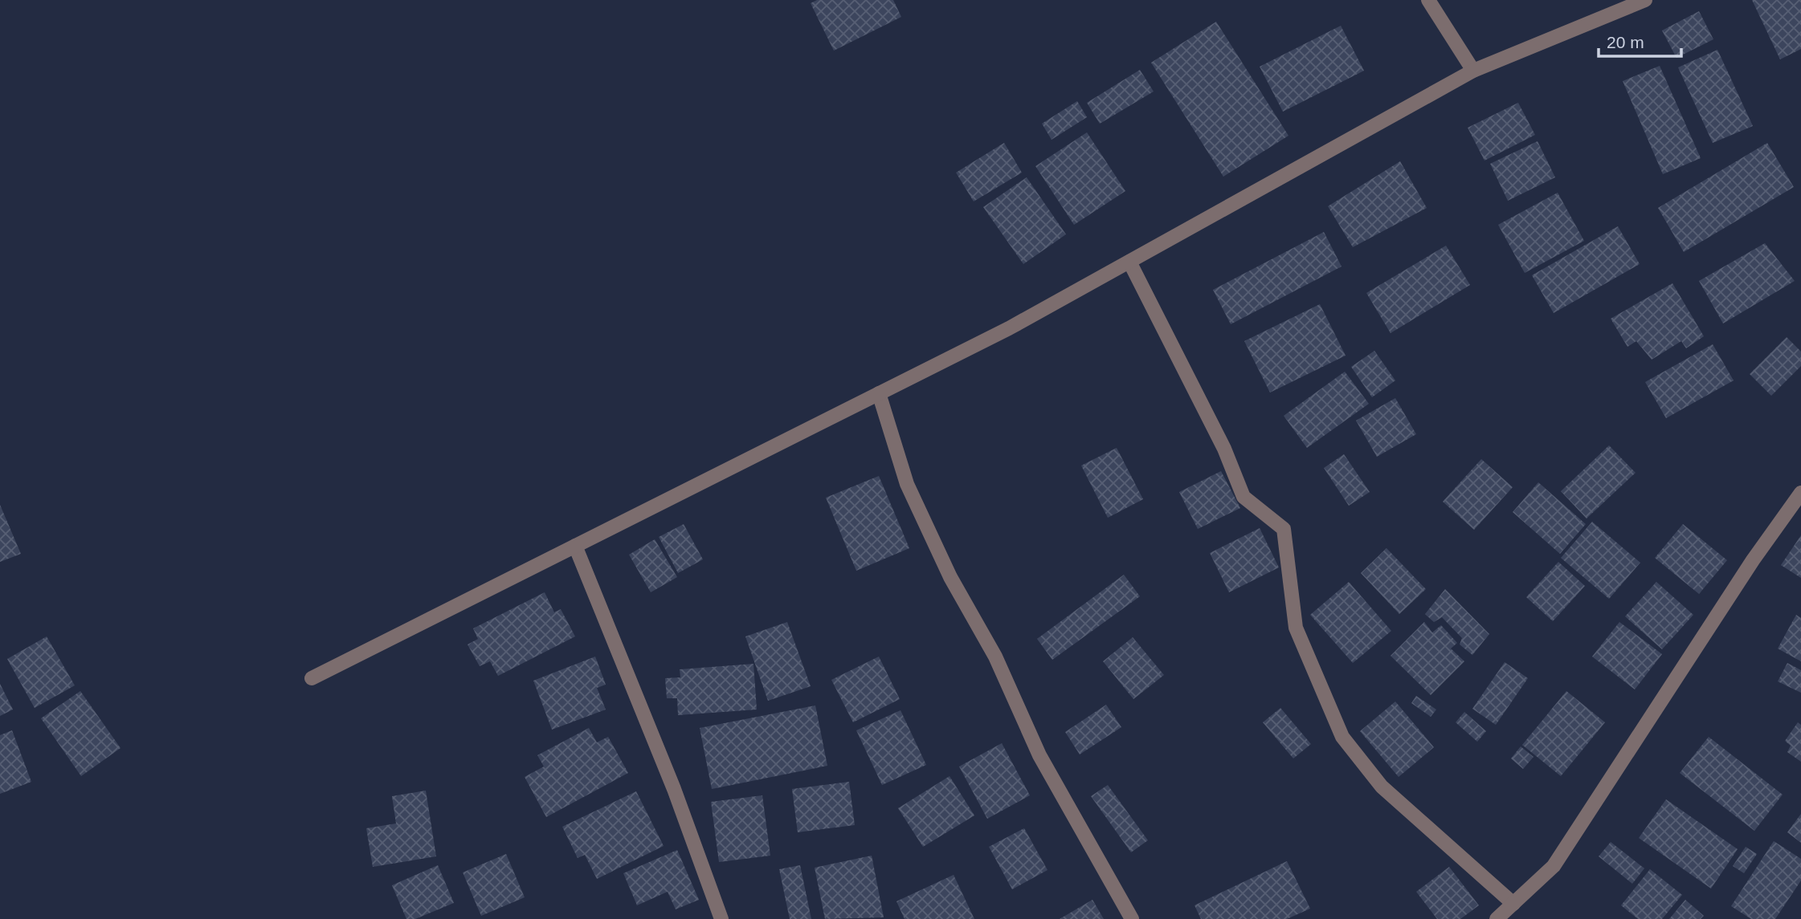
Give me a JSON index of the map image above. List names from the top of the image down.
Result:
{
  "scale_bar": "20 m"
}
